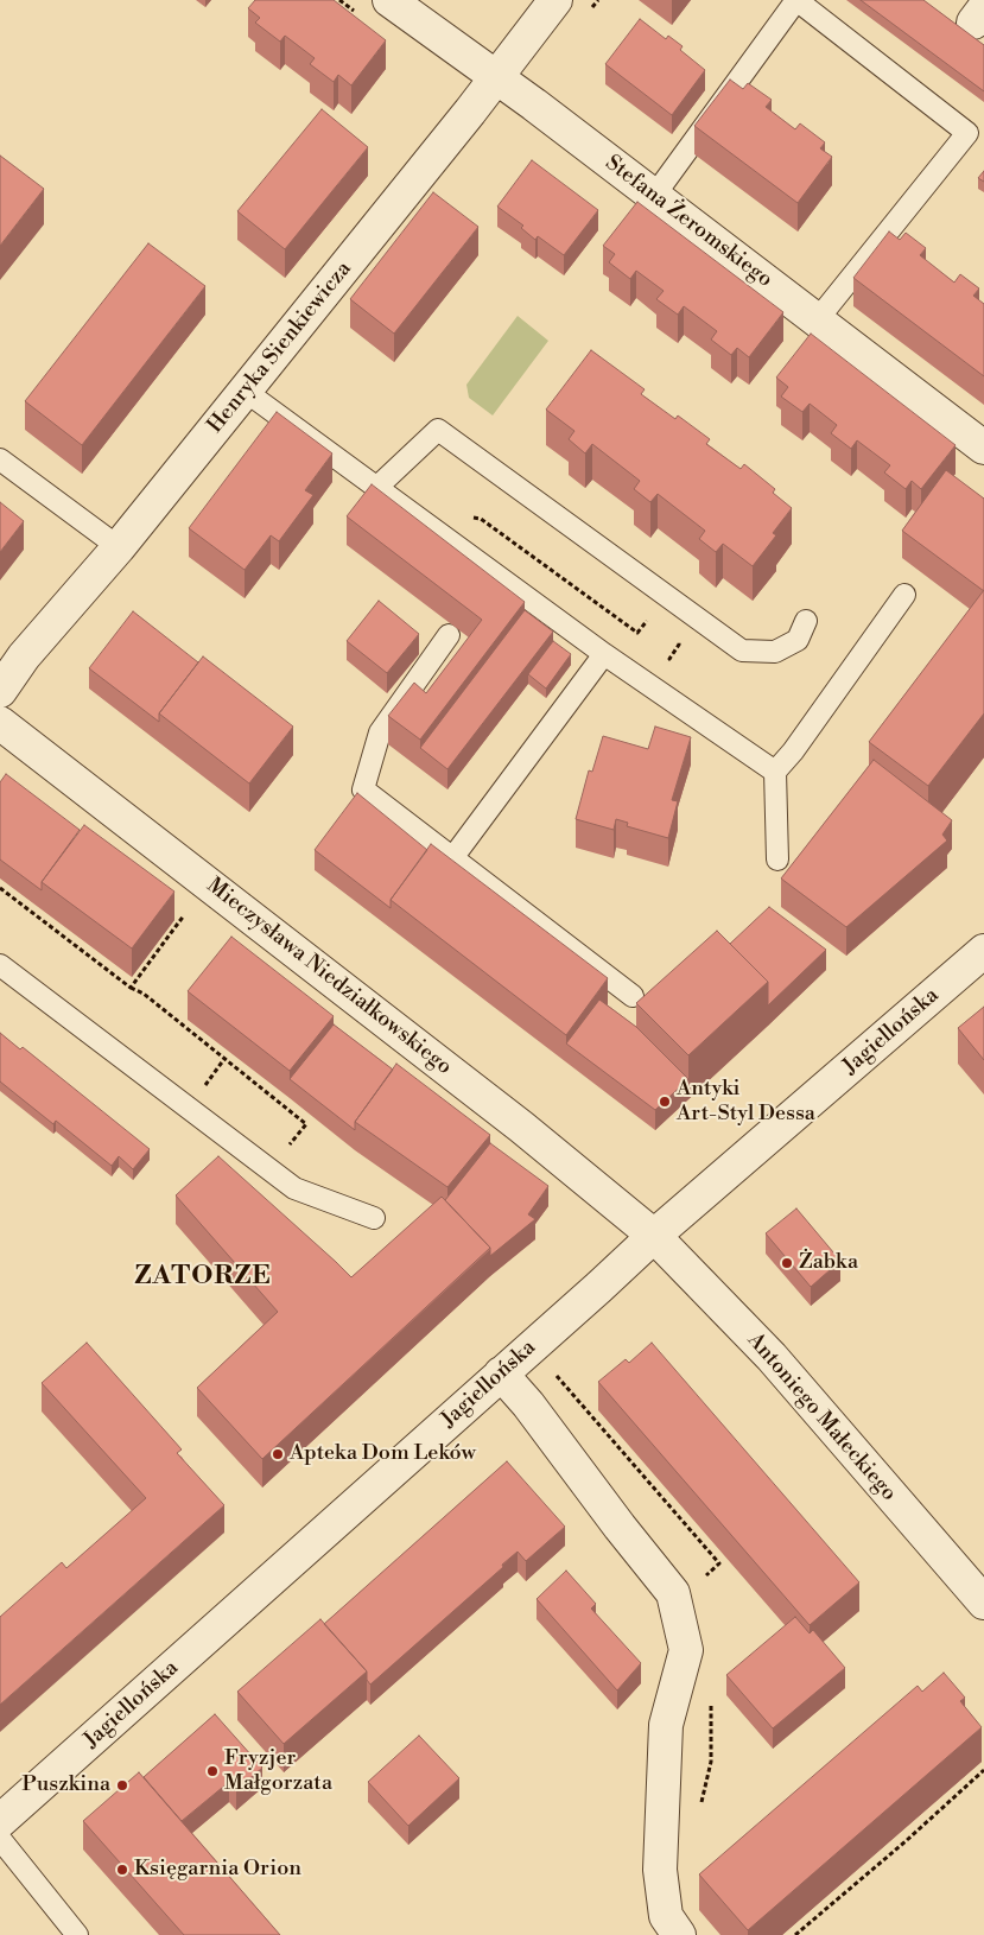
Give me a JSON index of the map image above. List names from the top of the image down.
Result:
{
  "streets": {
    "street": [
      "Stefana Żeromskiego",
      "Henryka Sienkiewicza",
      "Mieczysława Niedziałkowskiego",
      "Jagiellońska",
      "Antoniego Małeckiego"
    ]
  },
  "crossings": [
    ["Stefana Żeromskiego", "Henryka Sienkiewicza"],
    ["Mieczysława Niedziałkowskiego", "Jagiellońska"],
    ["Mieczysława Niedziałkowskiego", "Antoniego Małeckiego"],
    ["Jagiellońska", "Antoniego Małeckiego"]
  ],
  "districts": ["ZATORZE"],
  "places": [
    "Antyki Art-Styl Dessa",
    "Żabka",
    "Apteka Dom Leków",
    "Fryzjer Małgorzata",
    "Puszkina",
    "Księgarnia Orion"
  ]
}
